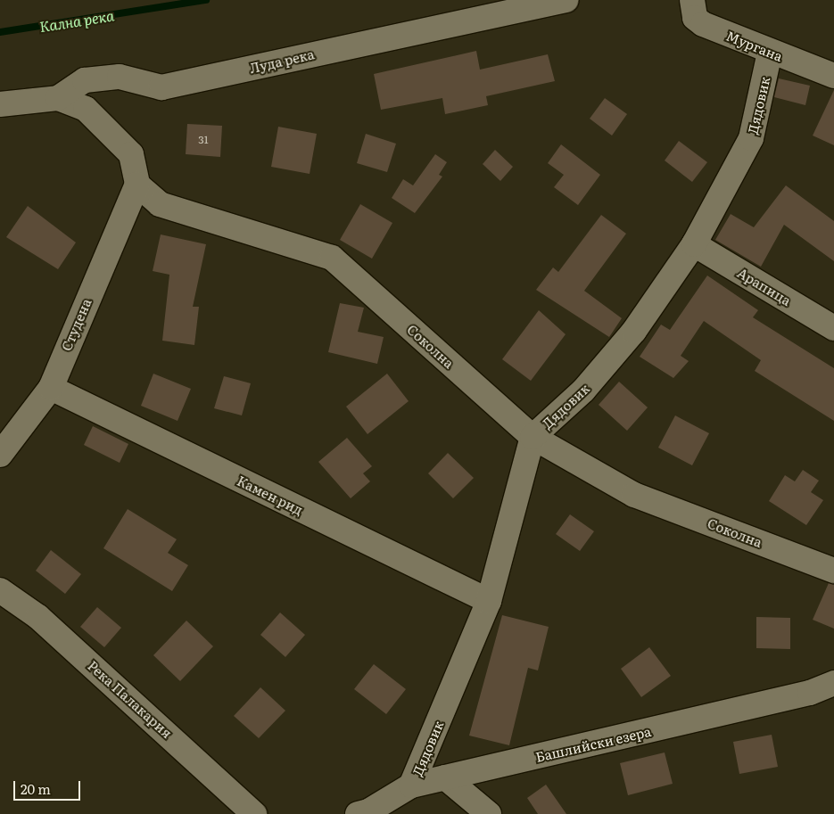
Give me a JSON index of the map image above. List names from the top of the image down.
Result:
{
  "streets": {
    "street": [
      "Мургана",
      "Луда река",
      "Дядовик",
      "Арапица",
      "Студена",
      "Соколна",
      "Камен рид",
      "Река Палакария",
      "Башлийски езера"
    ]
  },
  "crossings": [
    ["Мургана", "Дядовик"],
    ["Дядовик", "Арапица"],
    ["Дядовик", "Соколна"],
    ["Дядовик", "Камен рид"],
    ["Дядовик", "Башлийски езера"],
    ["Студена", "Соколна"],
    ["Студена", "Камен рид"]
  ],
  "water": ["Кална река"],
  "house_numbers": ["31"],
  "scale_bar": "20 m"
}
